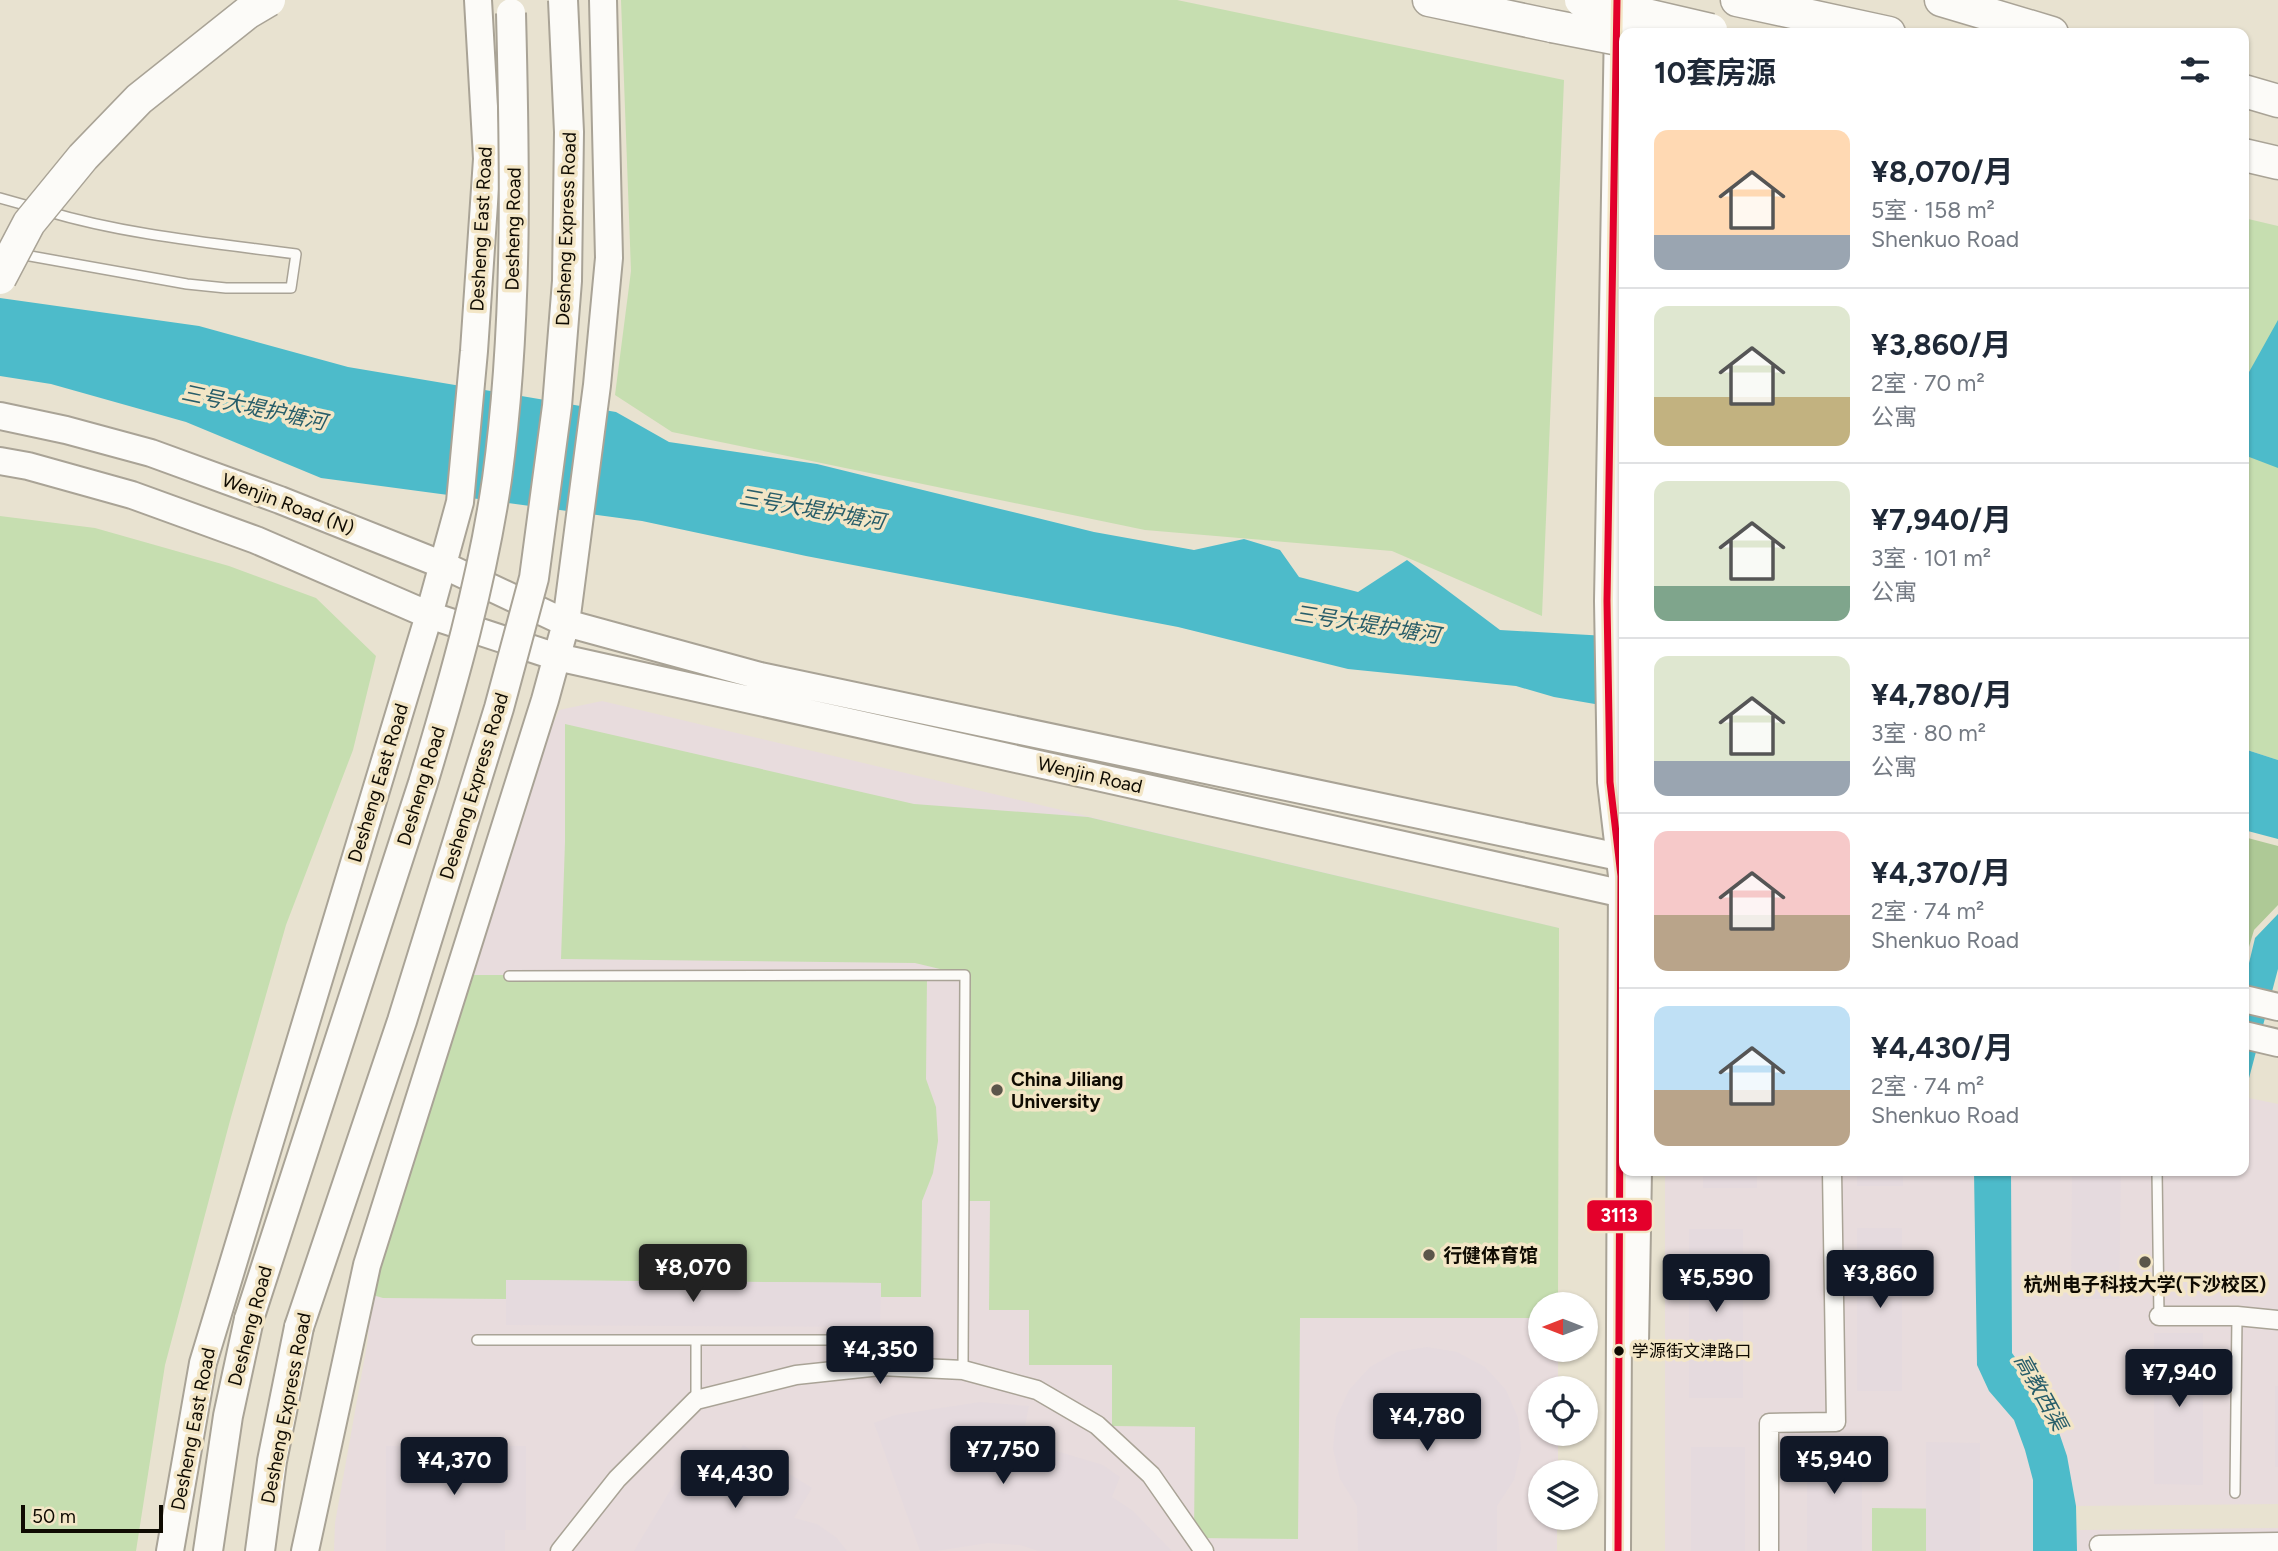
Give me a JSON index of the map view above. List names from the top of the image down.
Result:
{
  "streets": {
    "highway": ["Desheng Road", "Desheng Express Road"],
    "main road": ["Desheng East Road", "Wenjin Road (N)", "Wenjin Road"]
  },
  "crossings": [
    ["Desheng East Road", "Wenjin Road (N)"],
    ["Wenjin Road (N)", "Wenjin Road"]
  ],
  "water": ["三号大堤护塘河", "高教西渠"],
  "places": [
    "China Jiliang University",
    "行健体育馆",
    "杭州电子科技大学(下沙校区)",
    "学源街文津路口"
  ],
  "lines": ["transit line 3113"],
  "scale_bar": "50 m",
  "north": "left",
  "page": {
    "heading": "10套房源",
    "list": [
      {
        "name": "¥8,070/月",
        "note": "5室 · 158 m² · Shenkuo Road"
      },
      {
        "name": "¥3,860/月",
        "note": "2室 · 70 m² · 公寓"
      },
      {
        "name": "¥7,940/月",
        "note": "3室 · 101 m² · 公寓"
      },
      {
        "name": "¥4,780/月",
        "note": "3室 · 80 m² · 公寓"
      },
      {
        "name": "¥4,370/月",
        "note": "2室 · 74 m² · Shenkuo Road"
      },
      {
        "name": "¥4,430/月",
        "note": "2室 · 74 m² · Shenkuo Road"
      }
    ],
    "price": [
      "¥8,070",
      "¥3,860",
      "¥5,590",
      "¥4,350",
      "¥7,940",
      "¥4,780",
      "¥7,750",
      "¥5,940",
      "¥4,370",
      "¥4,430"
    ],
    "scale": "50 m"
  }
}
